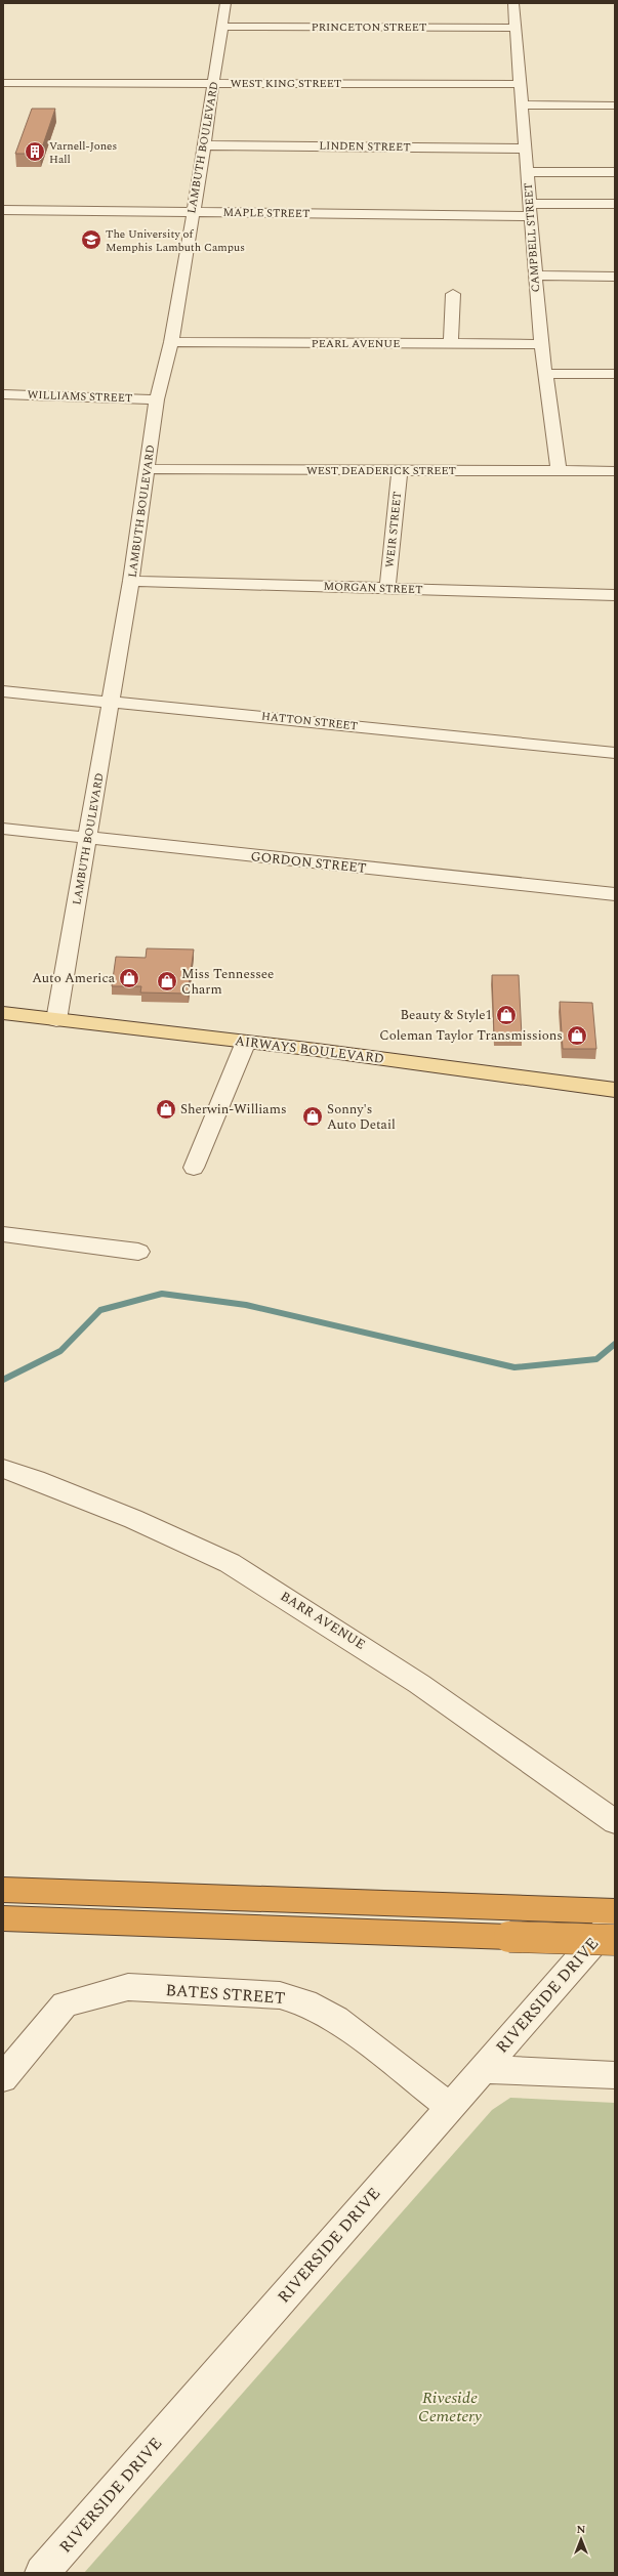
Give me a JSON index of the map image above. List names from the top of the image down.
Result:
{
  "streets": {
    "main road": ["AIRWAYS BOULEVARD"],
    "street": [
      "PRINCETON STREET",
      "WEST KING STREET",
      "LINDEN STREET",
      "LAMBUTH BOULEVARD",
      "MAPLE STREET",
      "CAMPBELL STREET",
      "PEARL AVENUE",
      "WILLIAMS STREET",
      "WEST DEADERICK STREET",
      "WEIR STREET",
      "MORGAN STREET",
      "HATTON STREET",
      "GORDON STREET",
      "BARR AVENUE",
      "BATES STREET",
      "RIVERSIDE DRIVE"
    ]
  },
  "crossings": [
    ["PRINCETON STREET", "LAMBUTH BOULEVARD"],
    ["PRINCETON STREET", "CAMPBELL STREET"],
    ["WEST KING STREET", "LAMBUTH BOULEVARD"],
    ["WEST KING STREET", "CAMPBELL STREET"],
    ["LINDEN STREET", "LAMBUTH BOULEVARD"],
    ["LINDEN STREET", "CAMPBELL STREET"],
    ["LAMBUTH BOULEVARD", "MAPLE STREET"],
    ["LAMBUTH BOULEVARD", "PEARL AVENUE"],
    ["LAMBUTH BOULEVARD", "WILLIAMS STREET"],
    ["LAMBUTH BOULEVARD", "WEST DEADERICK STREET"],
    ["LAMBUTH BOULEVARD", "MORGAN STREET"],
    ["LAMBUTH BOULEVARD", "HATTON STREET"],
    ["LAMBUTH BOULEVARD", "GORDON STREET"],
    ["LAMBUTH BOULEVARD", "AIRWAYS BOULEVARD"],
    ["MAPLE STREET", "CAMPBELL STREET"],
    ["CAMPBELL STREET", "PEARL AVENUE"],
    ["CAMPBELL STREET", "WEST DEADERICK STREET"],
    ["WEST DEADERICK STREET", "WEIR STREET"],
    ["WEIR STREET", "MORGAN STREET"],
    ["BATES STREET", "RIVERSIDE DRIVE"]
  ],
  "parks": ["Riveside Cemetery"],
  "places": {
    "building": ["Varnell-Jones Hall"],
    "school or university": ["The University of Memphis Lambuth Campus"],
    "shop": [
      "Auto America",
      "Miss Tennessee Charm",
      "Beauty & Style1",
      "Coleman Taylor Transmissions",
      "Sherwin-Williams",
      "Sonny's Auto Detail"
    ]
  },
  "north": "top"
}
